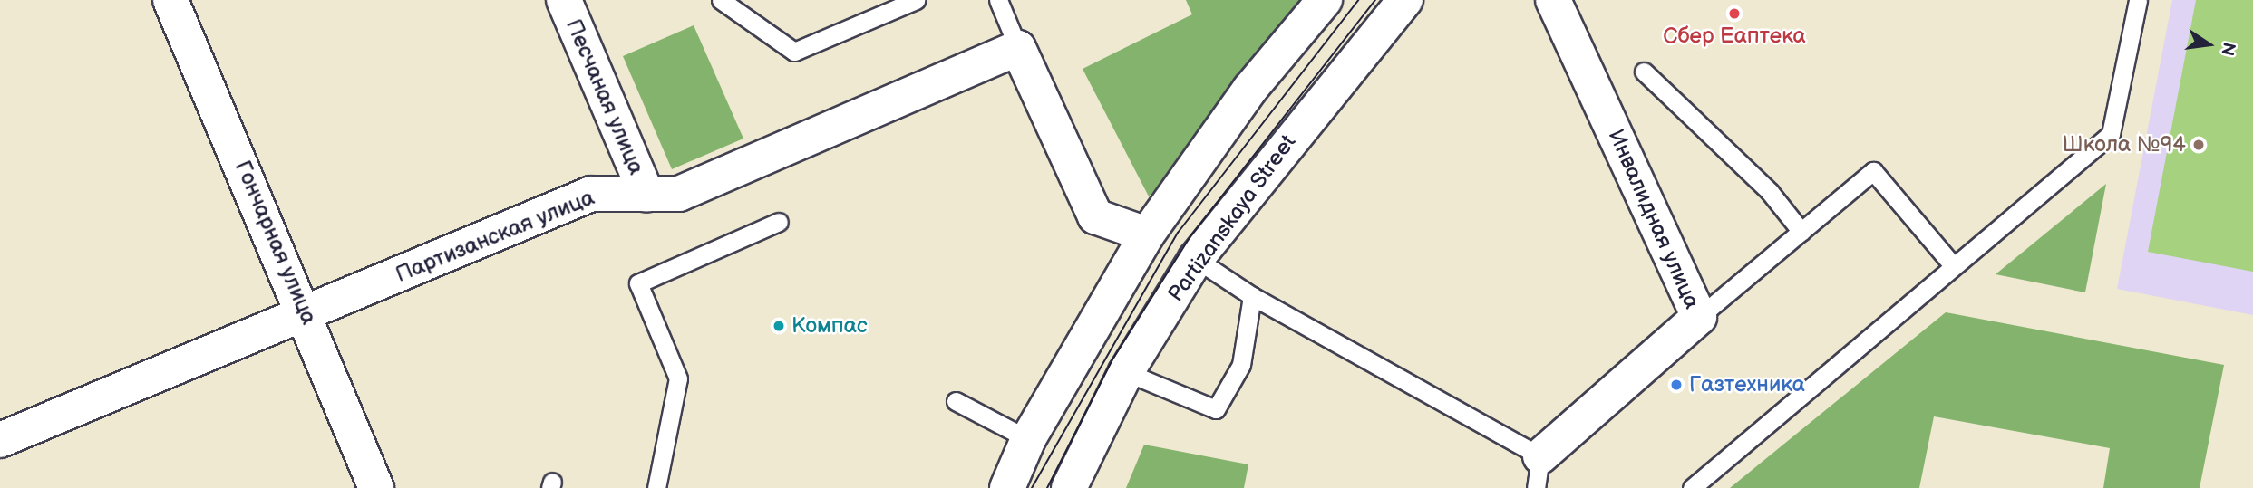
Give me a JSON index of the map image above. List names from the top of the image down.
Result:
{
  "streets": {
    "street": [
      "Песчаная улица",
      "Partizanskaya Street",
      "Инвалидная улица",
      "Партизанская улица",
      "Гончарная улица"
    ]
  },
  "crossings": [
    ["Песчаная улица", "Партизанская улица"],
    ["Партизанская улица", "Гончарная улица"]
  ],
  "places": [
    "Сбер Еаптека",
    "Школа №94",
    "Компас",
    "Газтехника"
  ],
  "north": "right"
}
